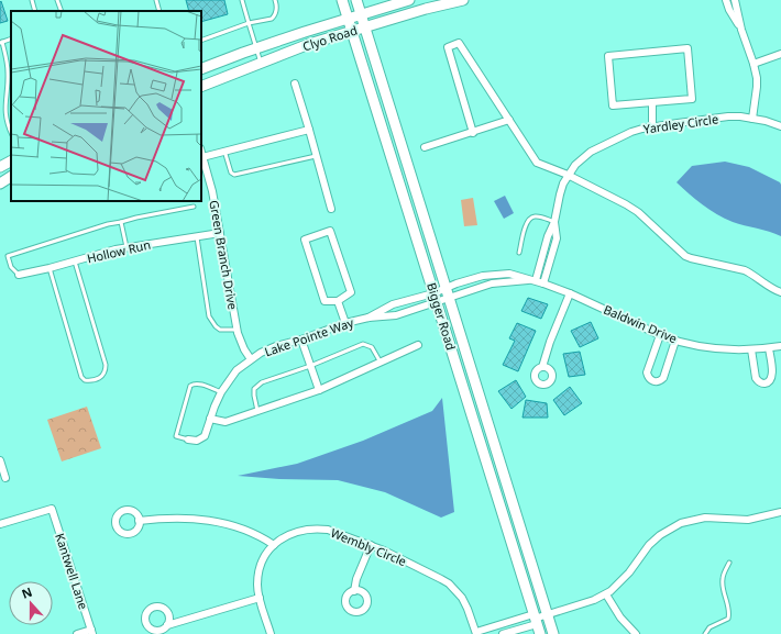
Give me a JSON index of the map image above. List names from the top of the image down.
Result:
{
  "streets": {
    "street": [
      "Clyo Road",
      "Yardley Circle",
      "Hollow Run",
      "Green Branch Drive",
      "Bigger Road",
      "Baldwin Drive",
      "Lake Pointe Way",
      "Wembly Circle",
      "Kantwell Lane"
    ]
  },
  "crossings": [
    ["Clyo Road", "Bigger Road"],
    ["Yardley Circle", "Baldwin Drive"],
    ["Hollow Run", "Green Branch Drive"],
    ["Green Branch Drive", "Lake Pointe Way"],
    ["Bigger Road", "Baldwin Drive"],
    ["Bigger Road", "Lake Pointe Way"],
    ["Bigger Road", "Wembly Circle"],
    ["Baldwin Drive", "Lake Pointe Way"]
  ],
  "north": "top"
}
